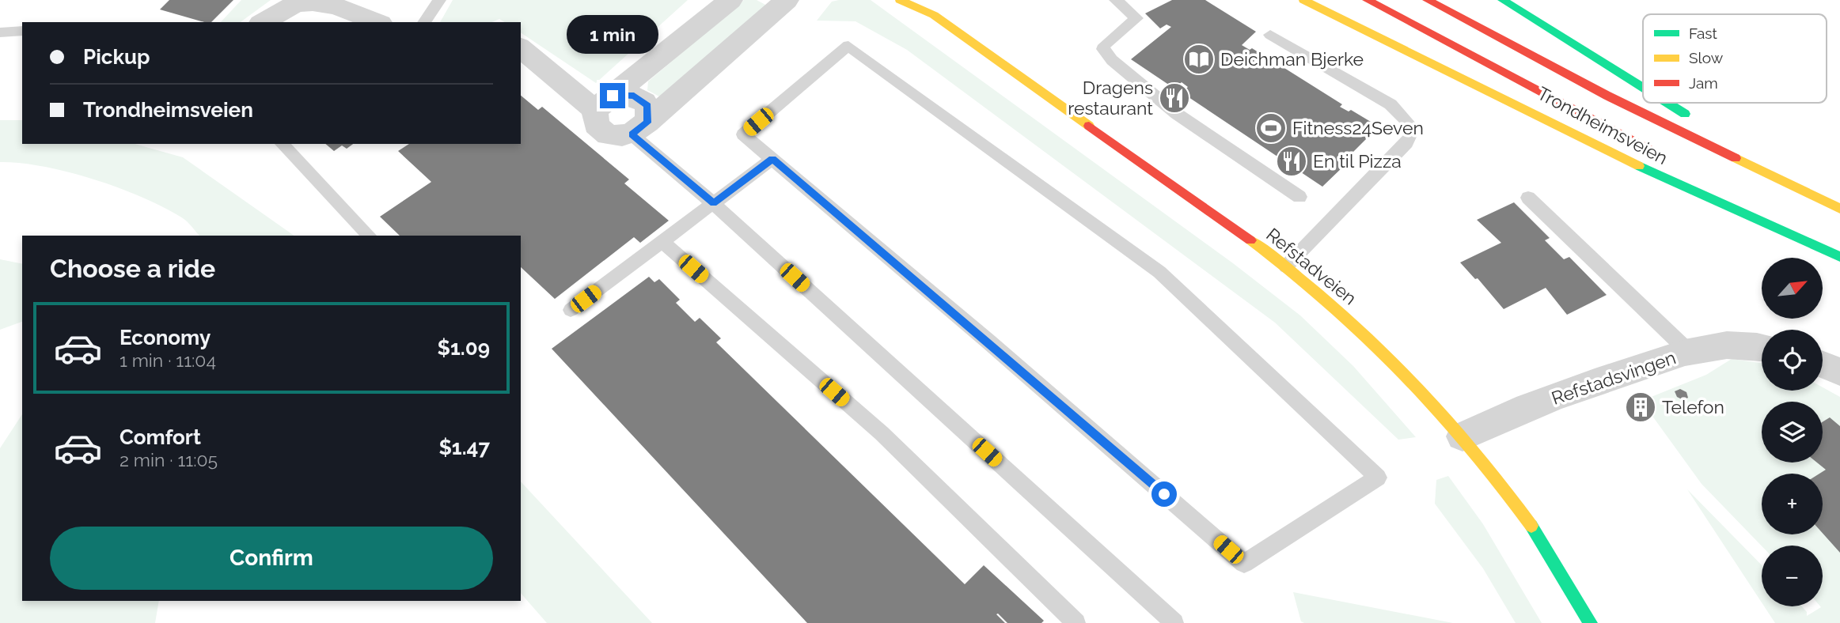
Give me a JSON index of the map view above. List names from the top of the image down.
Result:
{
  "streets": {
    "main road": ["Trondheimsveien", "Refstadveien"],
    "street": ["Refstadsvingen"]
  },
  "crossings": [
    ["Refstadveien", "Refstadsvingen"]
  ],
  "places": {
    "library": ["Deichman Bjerke"],
    "restaurant": ["Dragens restaurant", "En til Pizza"],
    "sports": ["Fitness24Seven"],
    "building": ["Telefon"]
  },
  "legend": ["Fast", "Slow", "Jam"],
  "north": "top right",
  "page": {
    "bubble": "1 min",
    "banner": ["Pickup", "Trondheimsveien"],
    "heading": "Choose a ride",
    "map_buttons": ["+", "−"],
    "list": [
      {
        "name": "Economy",
        "note": "1 min · 11:04",
        "value": "$1.09"
      },
      {
        "name": "Comfort",
        "note": "2 min · 11:05",
        "value": "$1.47"
      }
    ],
    "buttons": "Confirm"
  }
}
